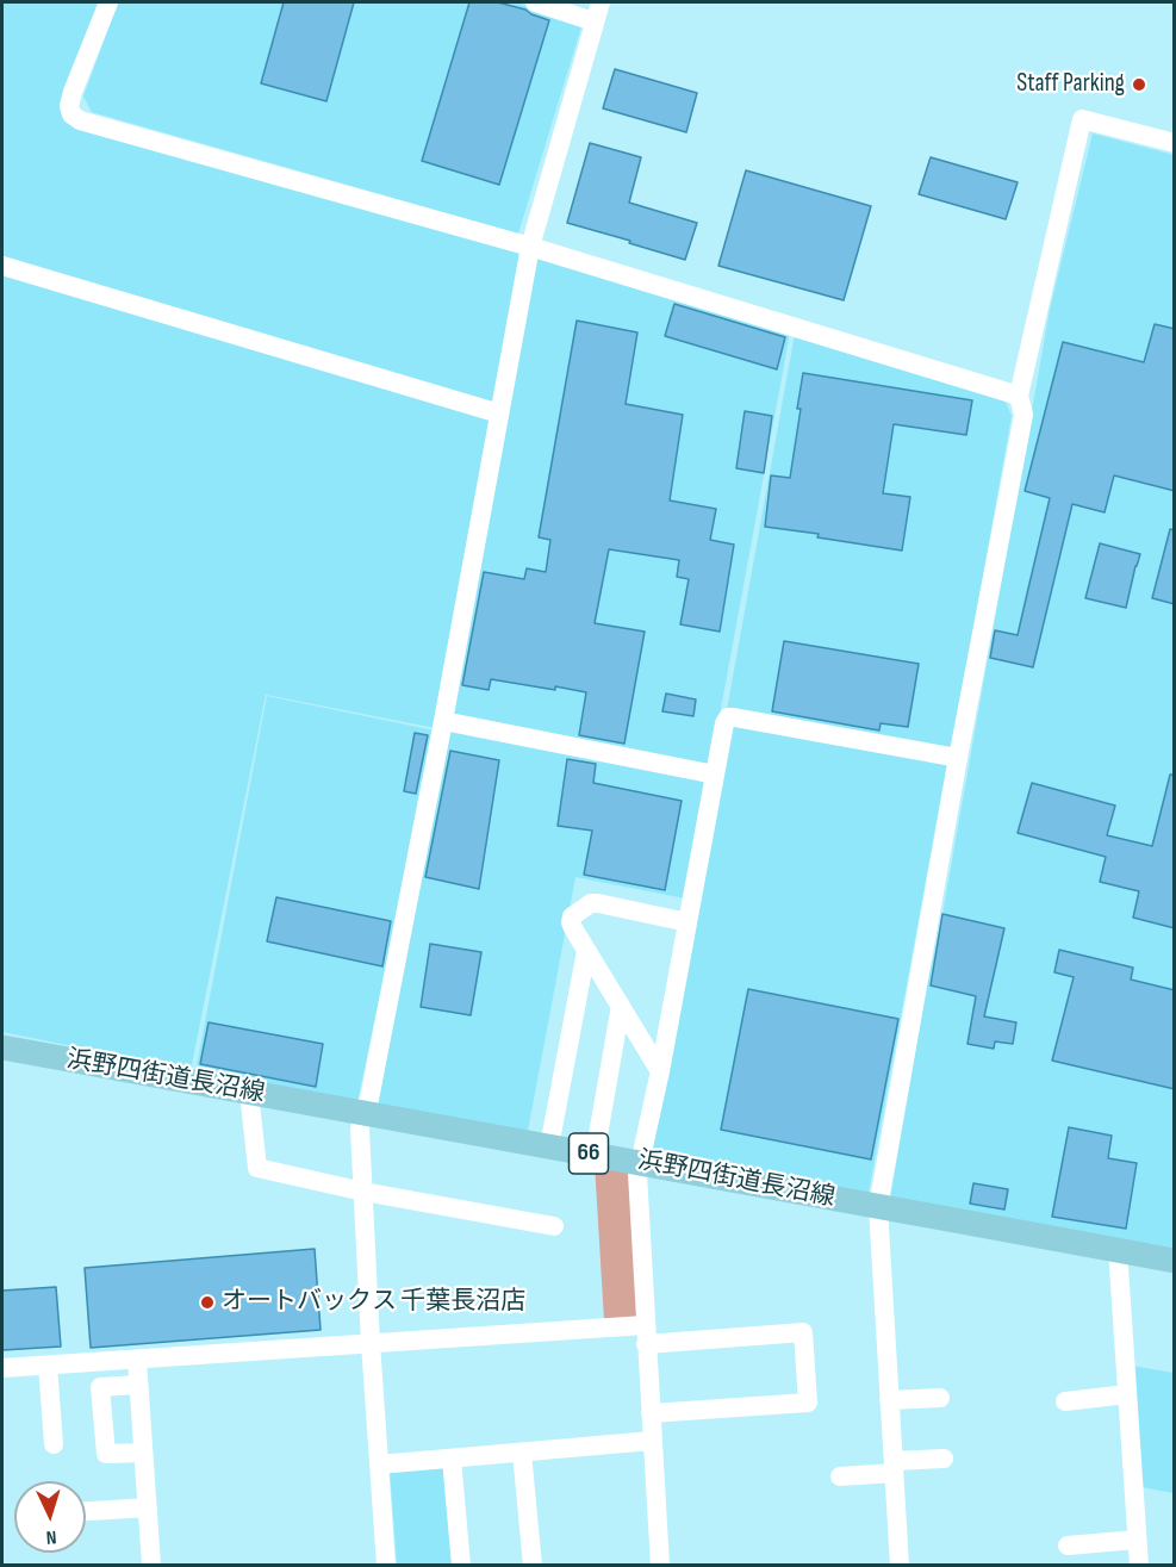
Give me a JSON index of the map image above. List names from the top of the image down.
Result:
{
  "streets": {
    "main road": ["浜野四街道長沼線", "66"]
  },
  "places": ["Staff Parking", "オートバックス 千葉長沼店"],
  "north": "bottom"
}
